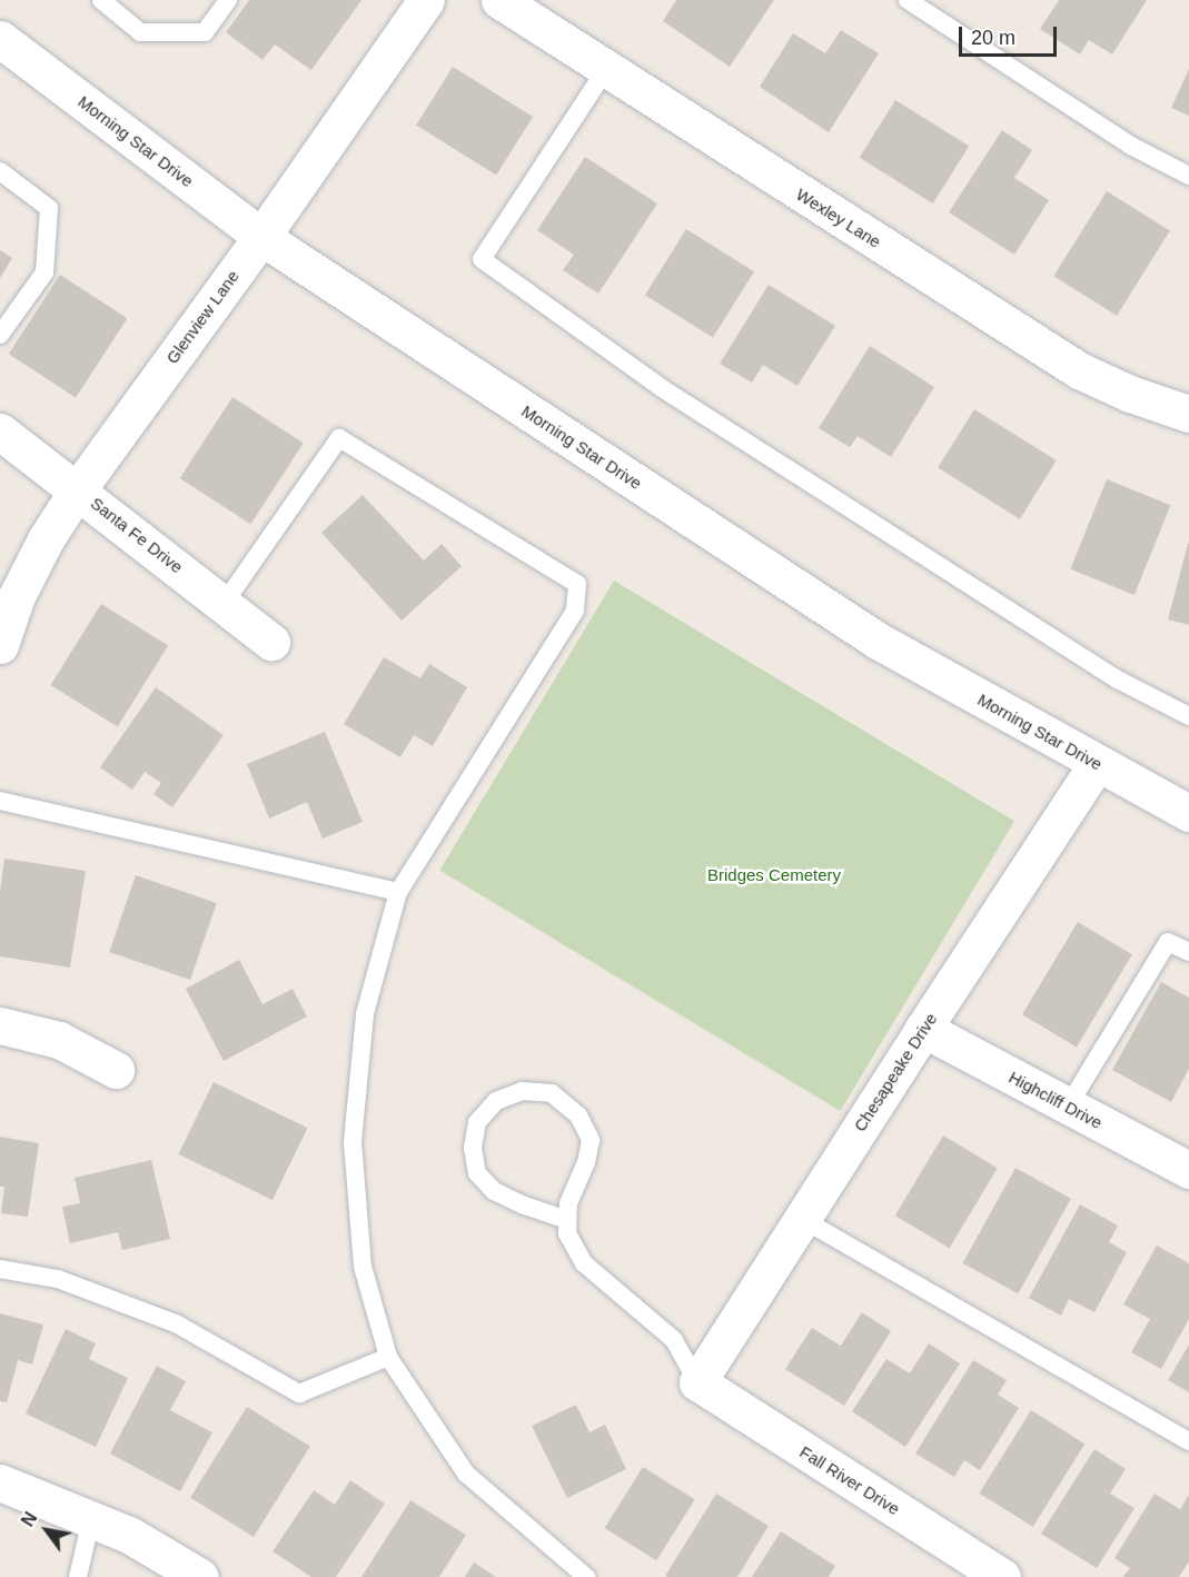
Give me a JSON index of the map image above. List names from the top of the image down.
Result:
{
  "streets": {
    "street": [
      "Morning Star Drive",
      "Wexley Lane",
      "Glenview Lane",
      "Santa Fe Drive",
      "Chesapeake Drive",
      "Highcliff Drive",
      "Fall River Drive"
    ]
  },
  "crossings": [
    ["Morning Star Drive", "Glenview Lane"],
    ["Morning Star Drive", "Chesapeake Drive"],
    ["Glenview Lane", "Santa Fe Drive"],
    ["Chesapeake Drive", "Highcliff Drive"],
    ["Chesapeake Drive", "Fall River Drive"]
  ],
  "parks": ["Bridges Cemetery"],
  "scale_bar": "20 m",
  "north": "top left"
}
